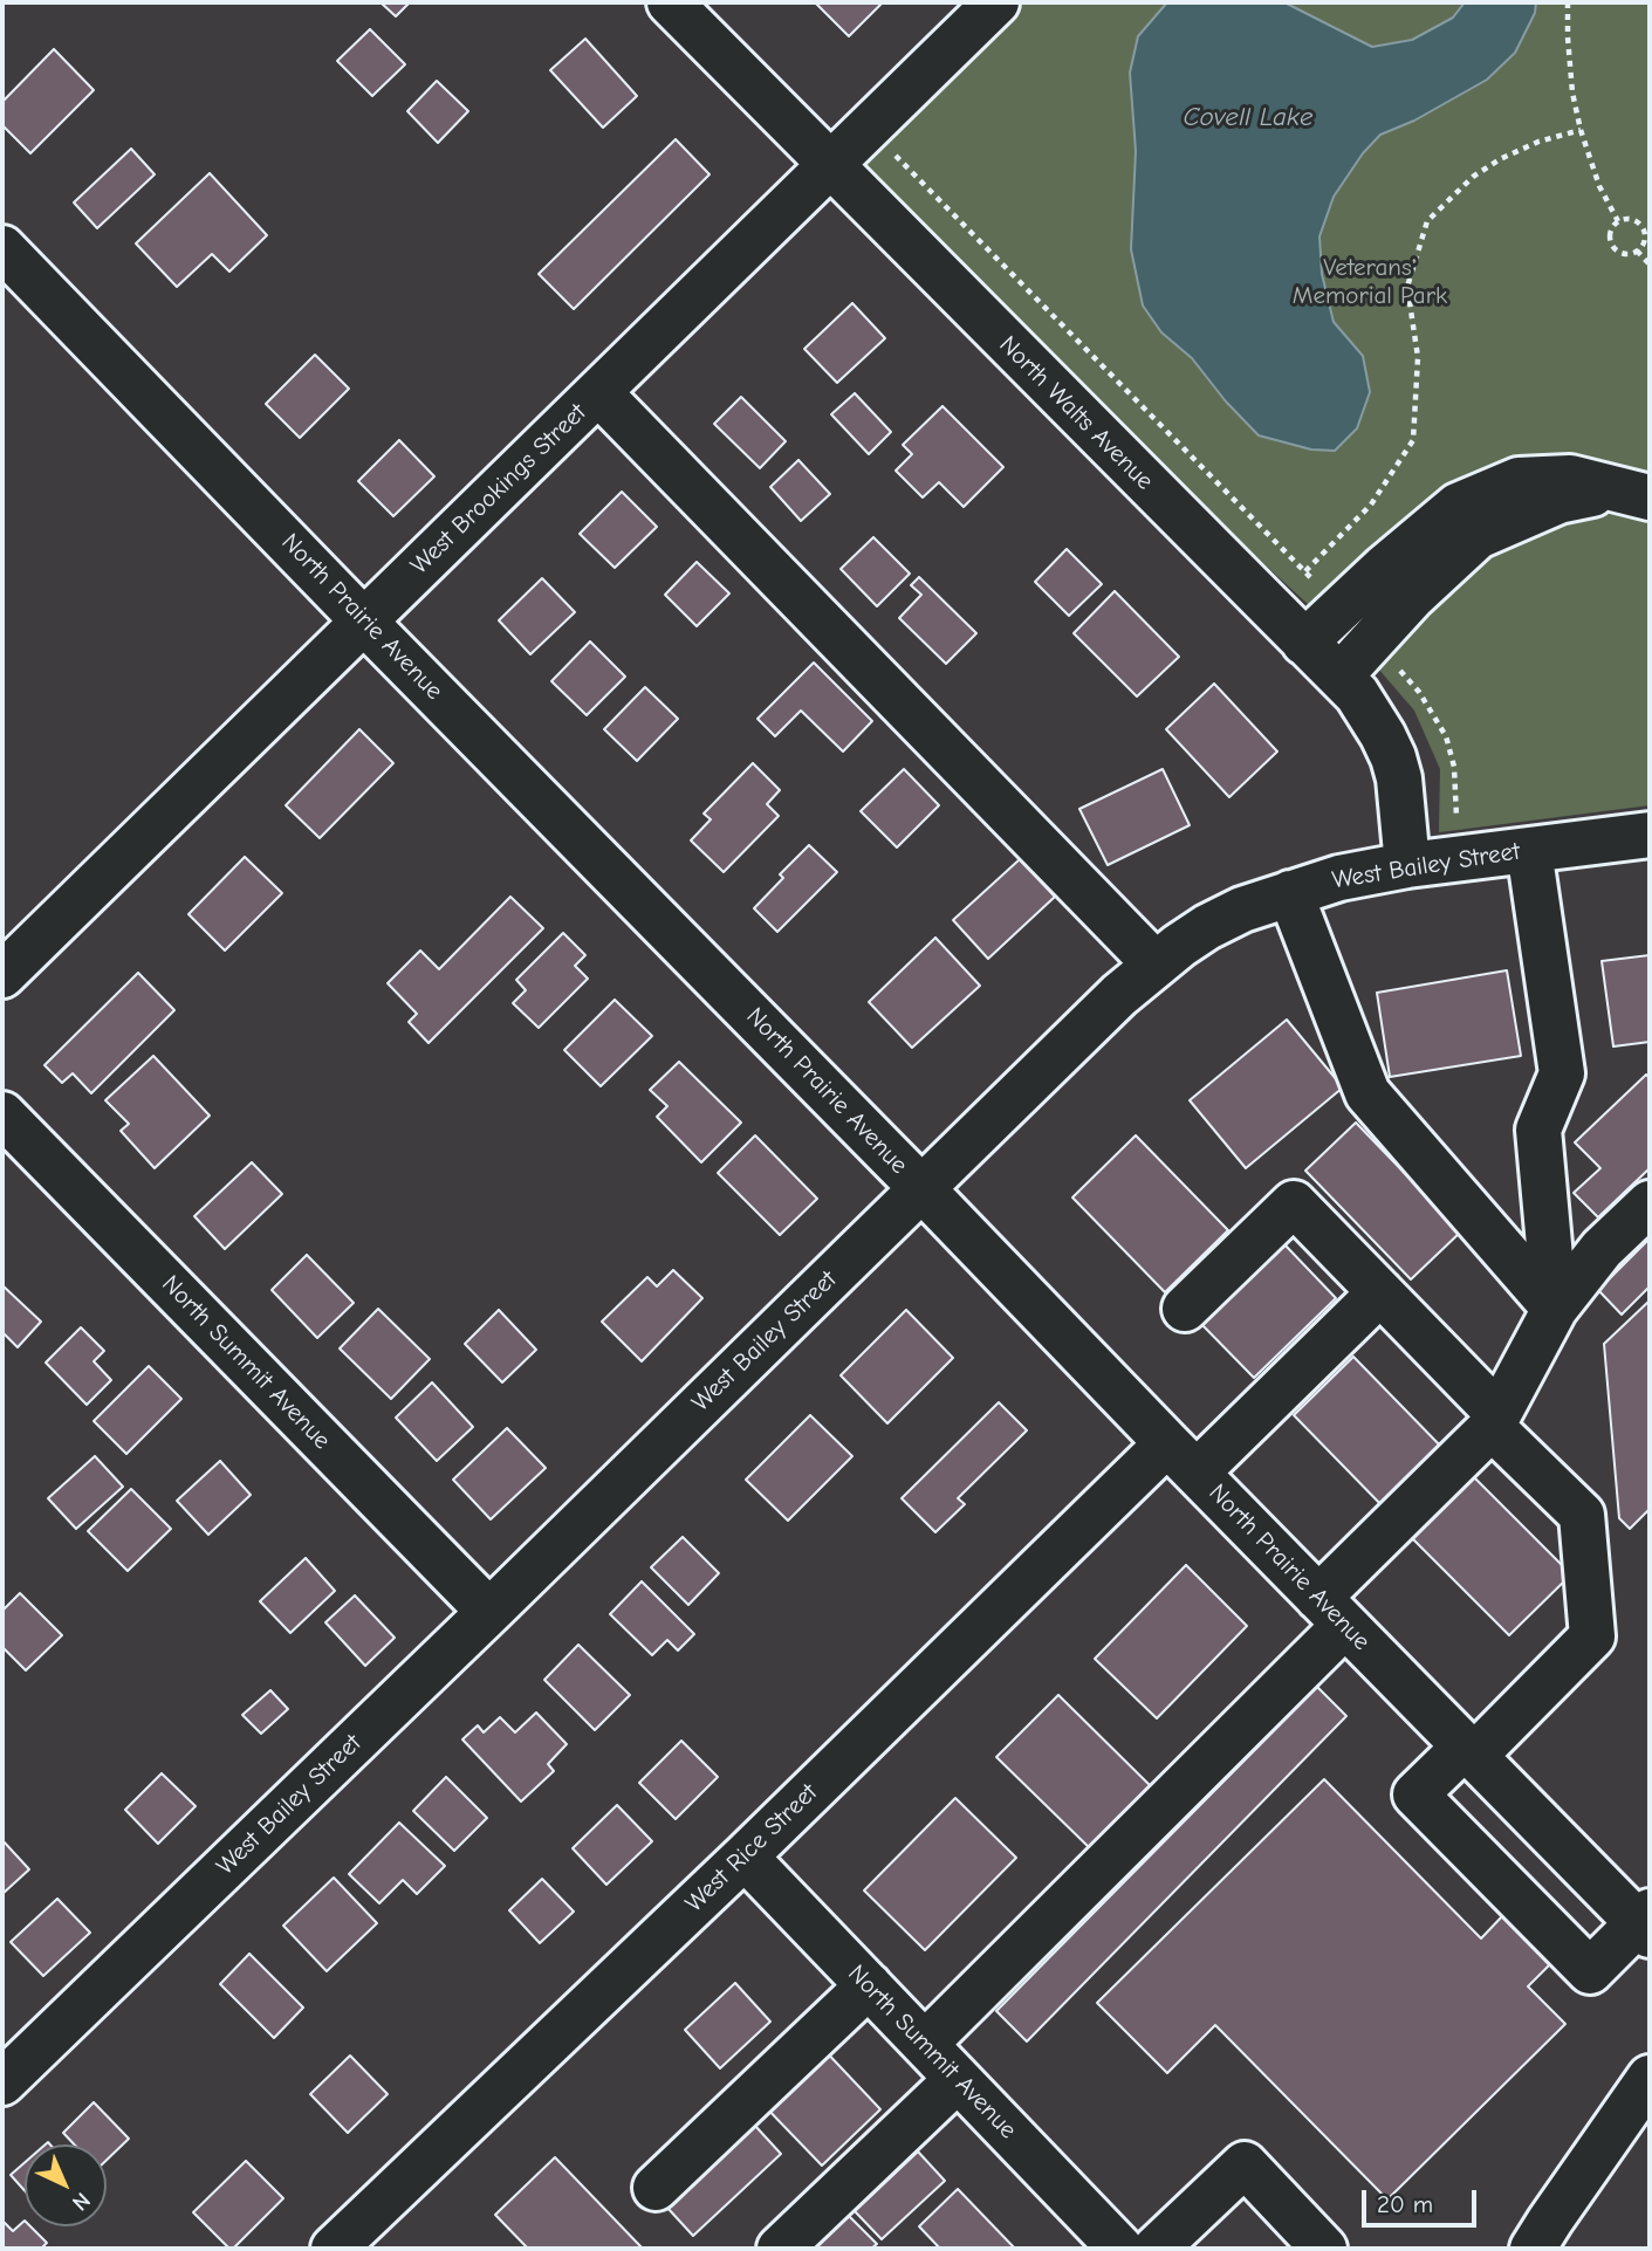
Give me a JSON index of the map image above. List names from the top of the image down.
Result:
{
  "streets": {
    "street": [
      "North Walts Avenue",
      "West Brookings Street",
      "North Prairie Avenue",
      "West Bailey Street",
      "North Summit Avenue",
      "West Rice Street"
    ]
  },
  "crossings": [
    ["North Walts Avenue", "West Brookings Street"],
    ["North Walts Avenue", "West Bailey Street"],
    ["West Brookings Street", "North Prairie Avenue"],
    ["North Prairie Avenue", "West Bailey Street"],
    ["North Prairie Avenue", "West Rice Street"],
    ["West Bailey Street", "North Summit Avenue"],
    ["North Summit Avenue", "West Rice Street"]
  ],
  "water": ["Covell Lake"],
  "parks": ["Veterans' Memorial Park"],
  "scale_bar": "20 m",
  "north": "bottom right"
}
